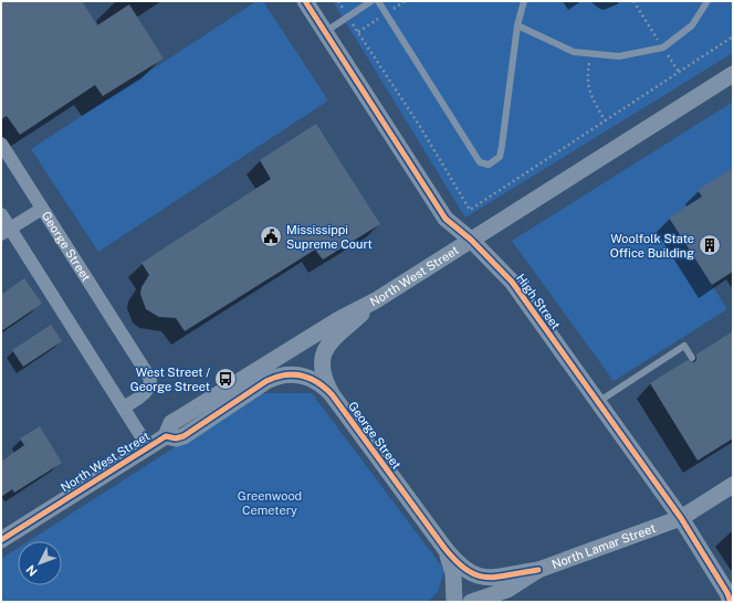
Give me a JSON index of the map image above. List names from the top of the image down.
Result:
{
  "streets": {
    "street": [
      "George Street",
      "North West Street",
      "High Street",
      "North Lamar Street"
    ]
  },
  "crossings": [
    ["George Street", "North West Street"],
    ["North West Street", "High Street"],
    ["High Street", "North Lamar Street"]
  ],
  "parks": ["Greenwood Cemetery"],
  "places": {
    "public building": ["Mississippi Supreme Court"],
    "building": ["Woolfolk State Office Building"],
    "bus stop": ["West Street / George Street"]
  },
  "north": "bottom left"
}
